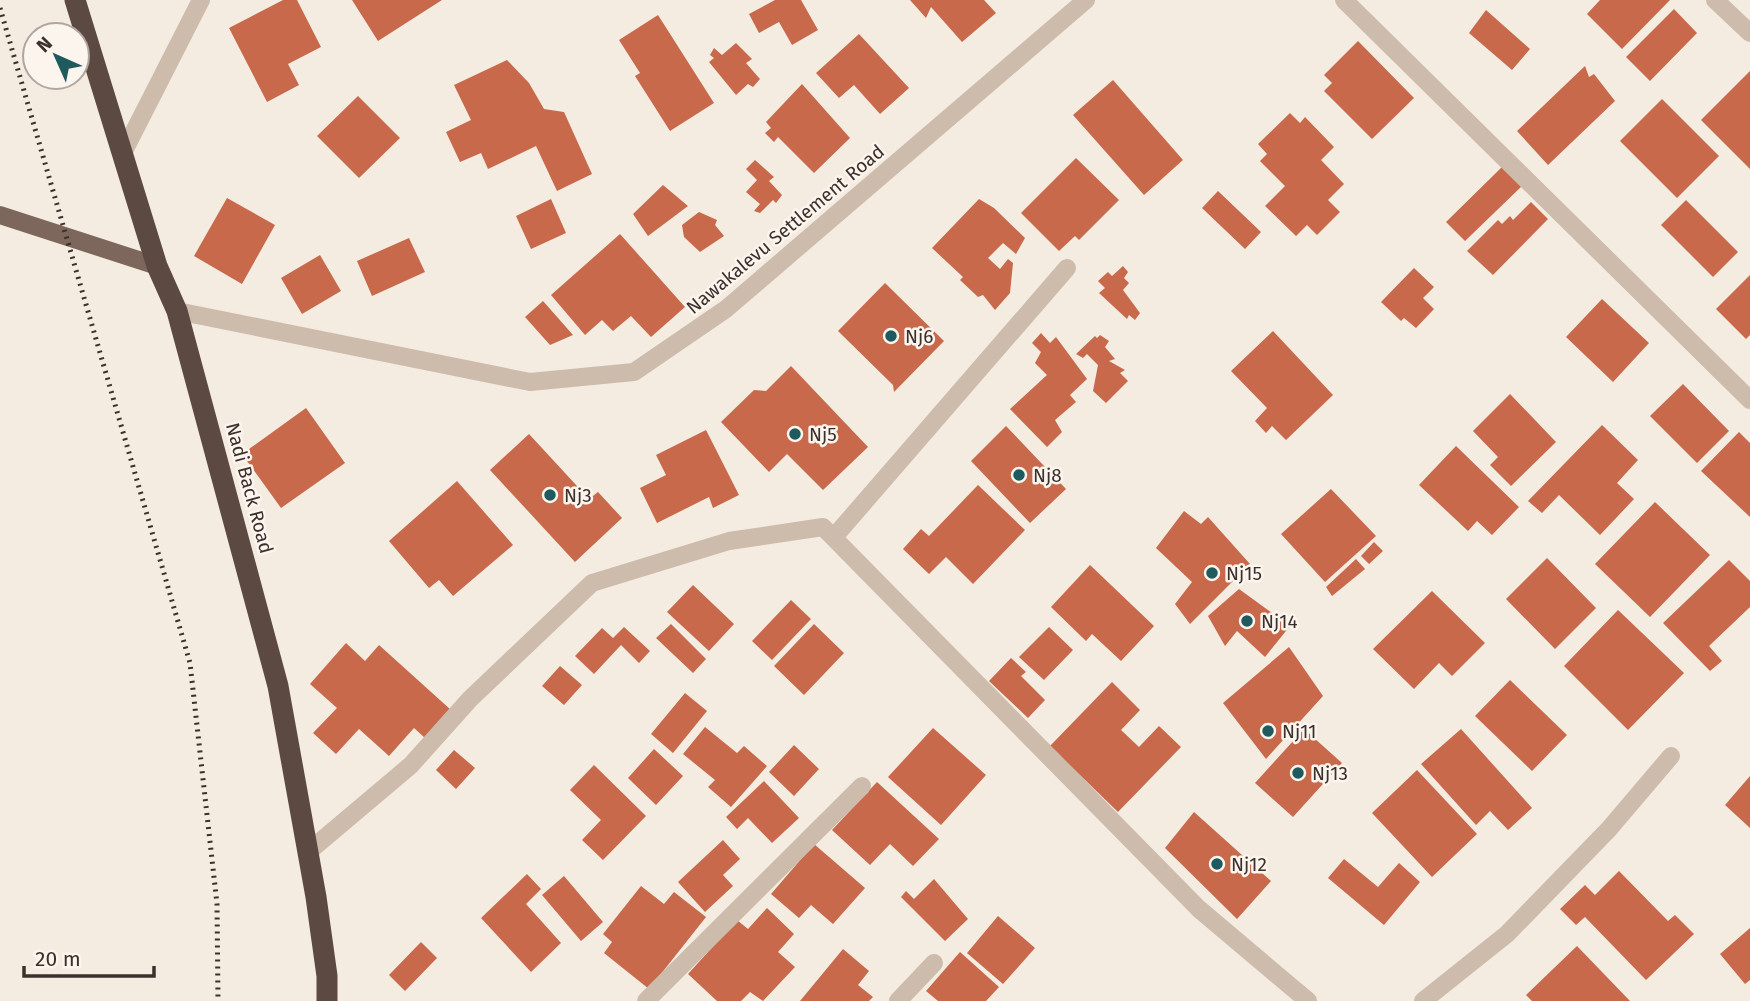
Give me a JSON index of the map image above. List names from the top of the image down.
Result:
{
  "streets": {
    "highway": ["Nadi Back Road"],
    "street": ["Nawakalevu Settlement Road"]
  },
  "crossings": [
    ["Nawakalevu Settlement Road", "Nadi Back Road"]
  ],
  "places": [
    "Nj6",
    "Nj5",
    "Nj8",
    "Nj3",
    "Nj15",
    "Nj14",
    "Nj11",
    "Nj13",
    "Nj12"
  ],
  "scale_bar": "20 m",
  "north": "top left"
}
